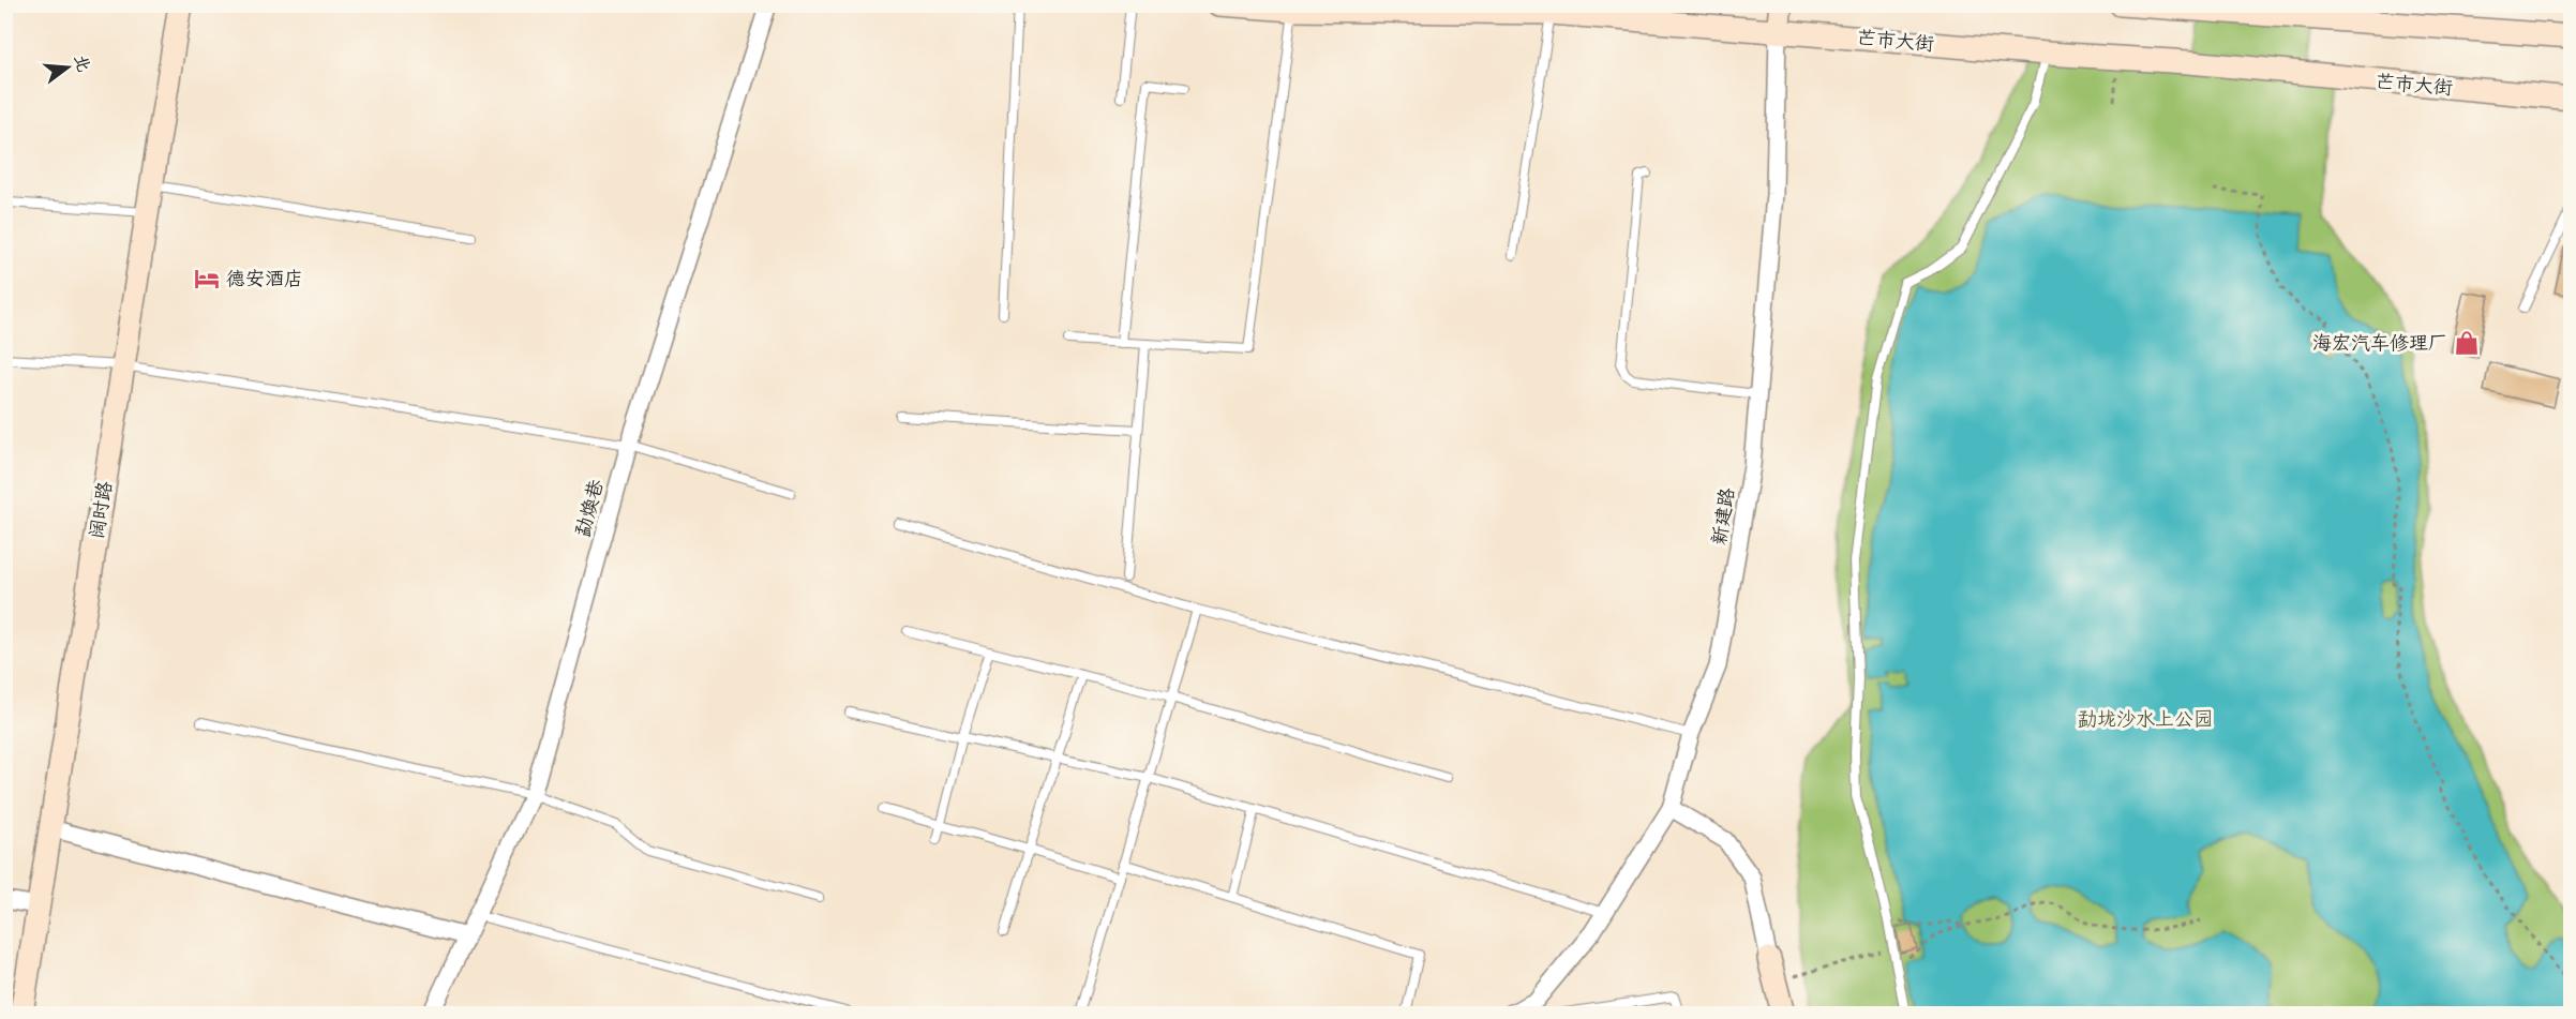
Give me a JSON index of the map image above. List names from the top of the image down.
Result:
{
  "streets": {
    "main road": ["芒市大街", "阔时路"],
    "street": ["勐焕巷", "新建路"]
  },
  "crossings": [
    ["芒市大街", "新建路"]
  ],
  "parks": ["勐垅沙水上公园"],
  "places": {
    "hotel": ["德安酒店"],
    "shop": ["海宏汽车修理厂"]
  },
  "north": "right"
}
